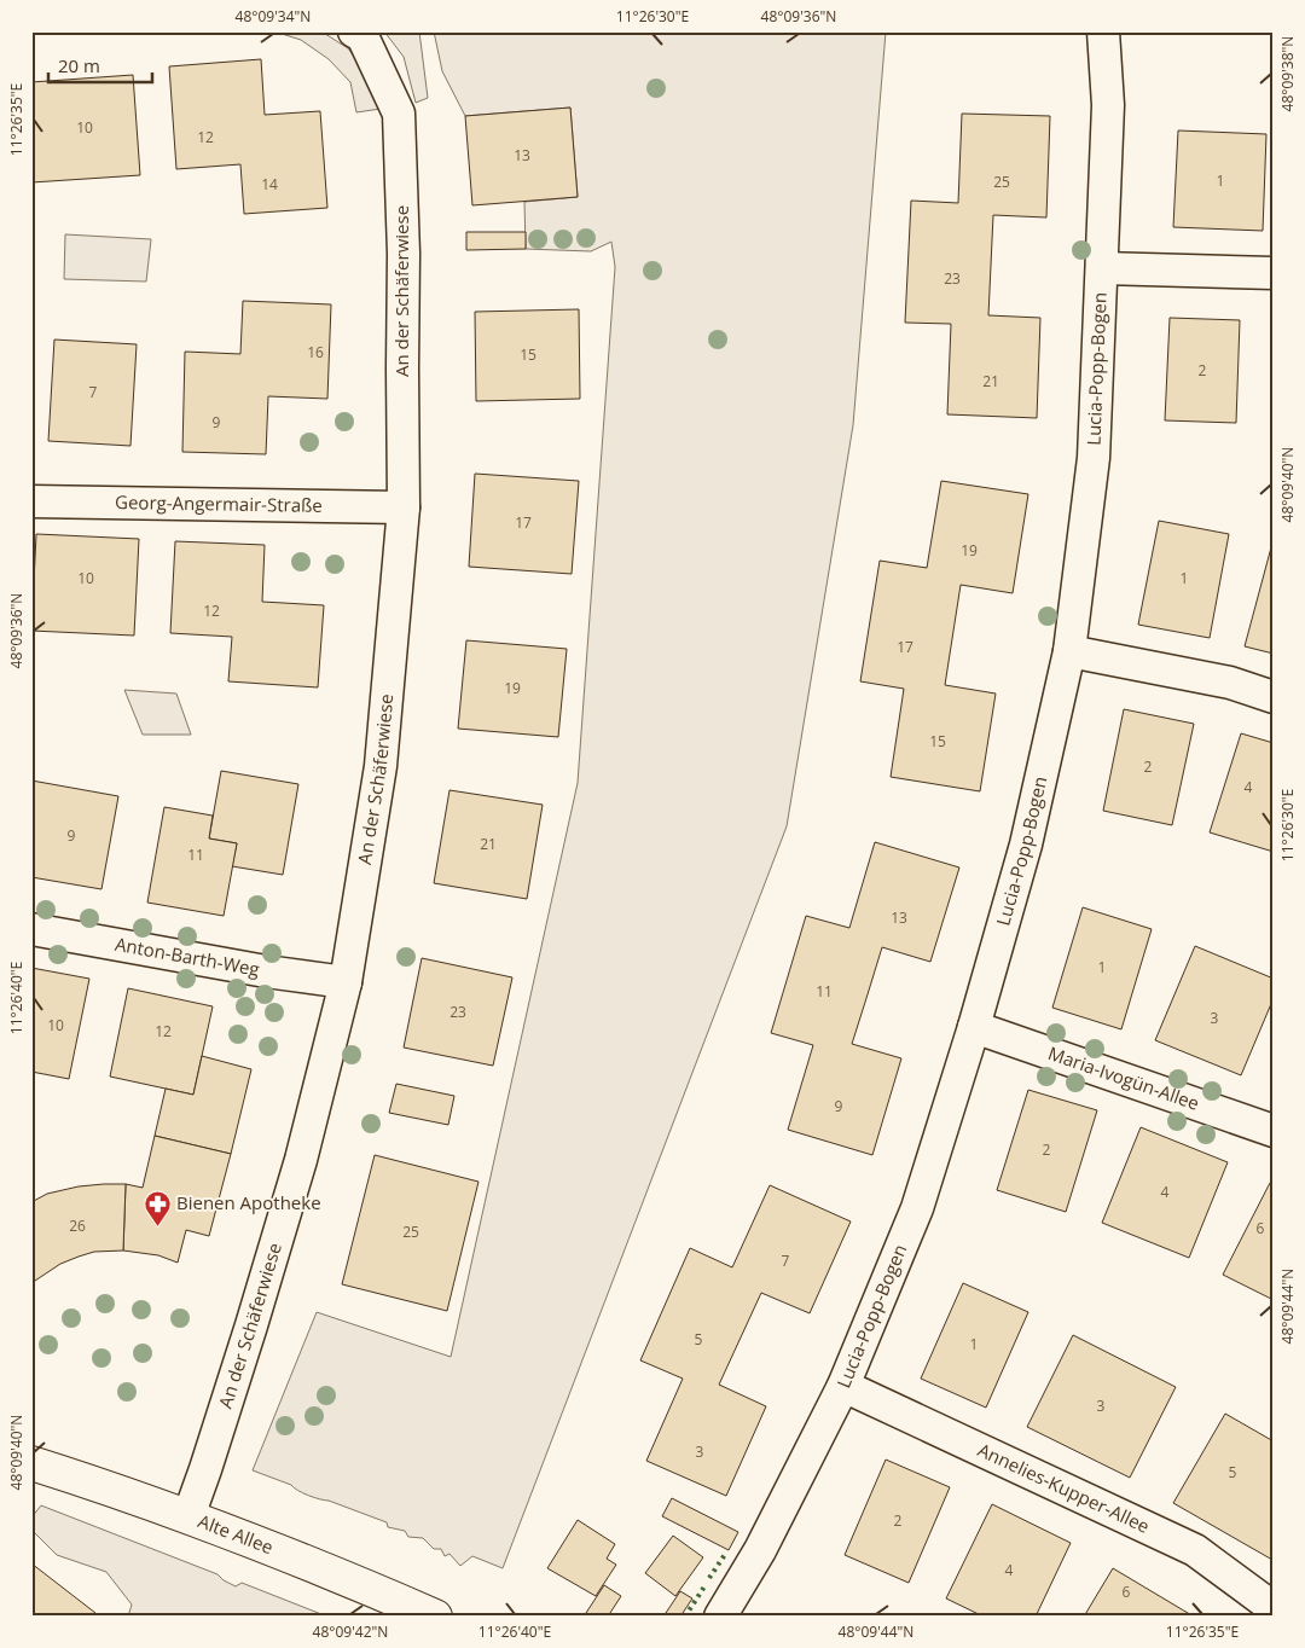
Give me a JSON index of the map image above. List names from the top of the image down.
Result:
{
  "streets": {
    "street": [
      "An der Schäferwiese",
      "Lucia-Popp-Bogen",
      "Georg-Angermair-Straße",
      "Anton-Barth-Weg",
      "Maria-Ivogün-Allee",
      "Annelies-Kupper-Allee",
      "Alte Allee"
    ]
  },
  "crossings": [
    ["An der Schäferwiese", "Georg-Angermair-Straße"],
    ["An der Schäferwiese", "Anton-Barth-Weg"],
    ["An der Schäferwiese", "Alte Allee"],
    ["Lucia-Popp-Bogen", "Maria-Ivogün-Allee"],
    ["Lucia-Popp-Bogen", "Annelies-Kupper-Allee"]
  ],
  "places": {
    "pharmacy": ["Bienen Apotheke"]
  },
  "house_numbers": [
    "10",
    "12",
    "13",
    "1",
    "25",
    "14",
    "23",
    "16",
    "15",
    "2",
    "21",
    "7",
    "9",
    "17",
    "19",
    "10",
    "1",
    "12",
    "17",
    "19",
    "15",
    "2",
    "4",
    "9",
    "21",
    "11",
    "13",
    "1",
    "11",
    "23",
    "3",
    "10",
    "12",
    "9",
    "2",
    "4",
    "26",
    "6",
    "25",
    "7",
    "5",
    "1",
    "3",
    "3",
    "5",
    "2",
    "4",
    "6"
  ],
  "scale_bar": "20 m",
  "coordinates": [
    "48°09'34\"N",
    "11°26'30\"E",
    "48°09'36\"N",
    "48°09'38\"N",
    "11°26'35\"E",
    "48°09'40\"N",
    "11°26'40\"E",
    "48°09'44\"N",
    "48°09'42\"N"
  ]
}
